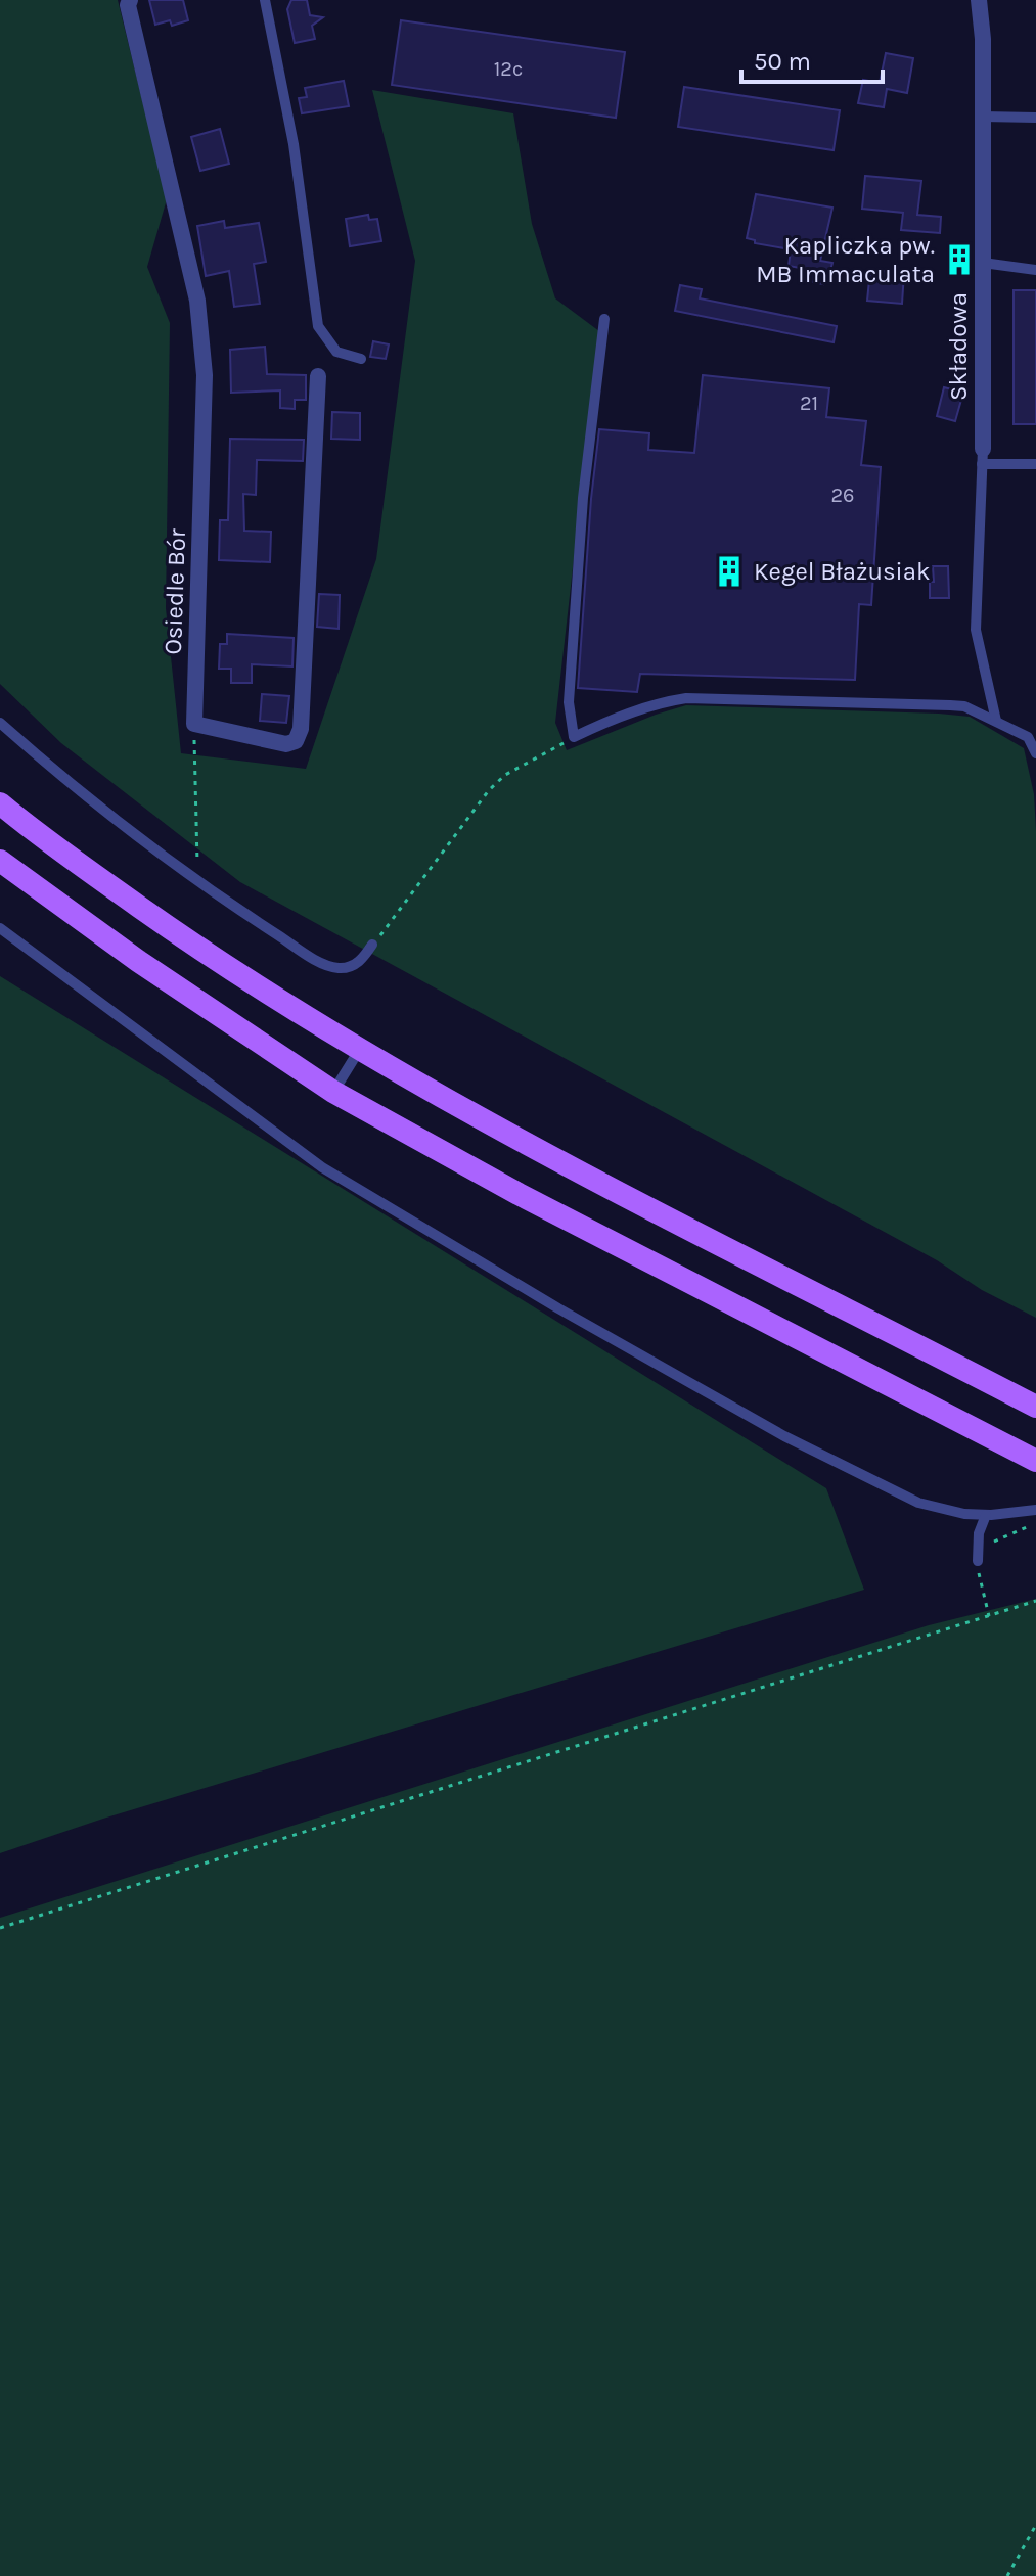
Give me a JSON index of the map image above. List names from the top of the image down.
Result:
{
  "streets": {
    "street": ["Składowa", "Osiedle Bór"]
  },
  "places": {
    "building": ["Kapliczka pw. MB Immaculata", "Kegel Błażusiak"]
  },
  "house_numbers": ["12c", "21", "26"],
  "scale_bar": "50 m"
}
